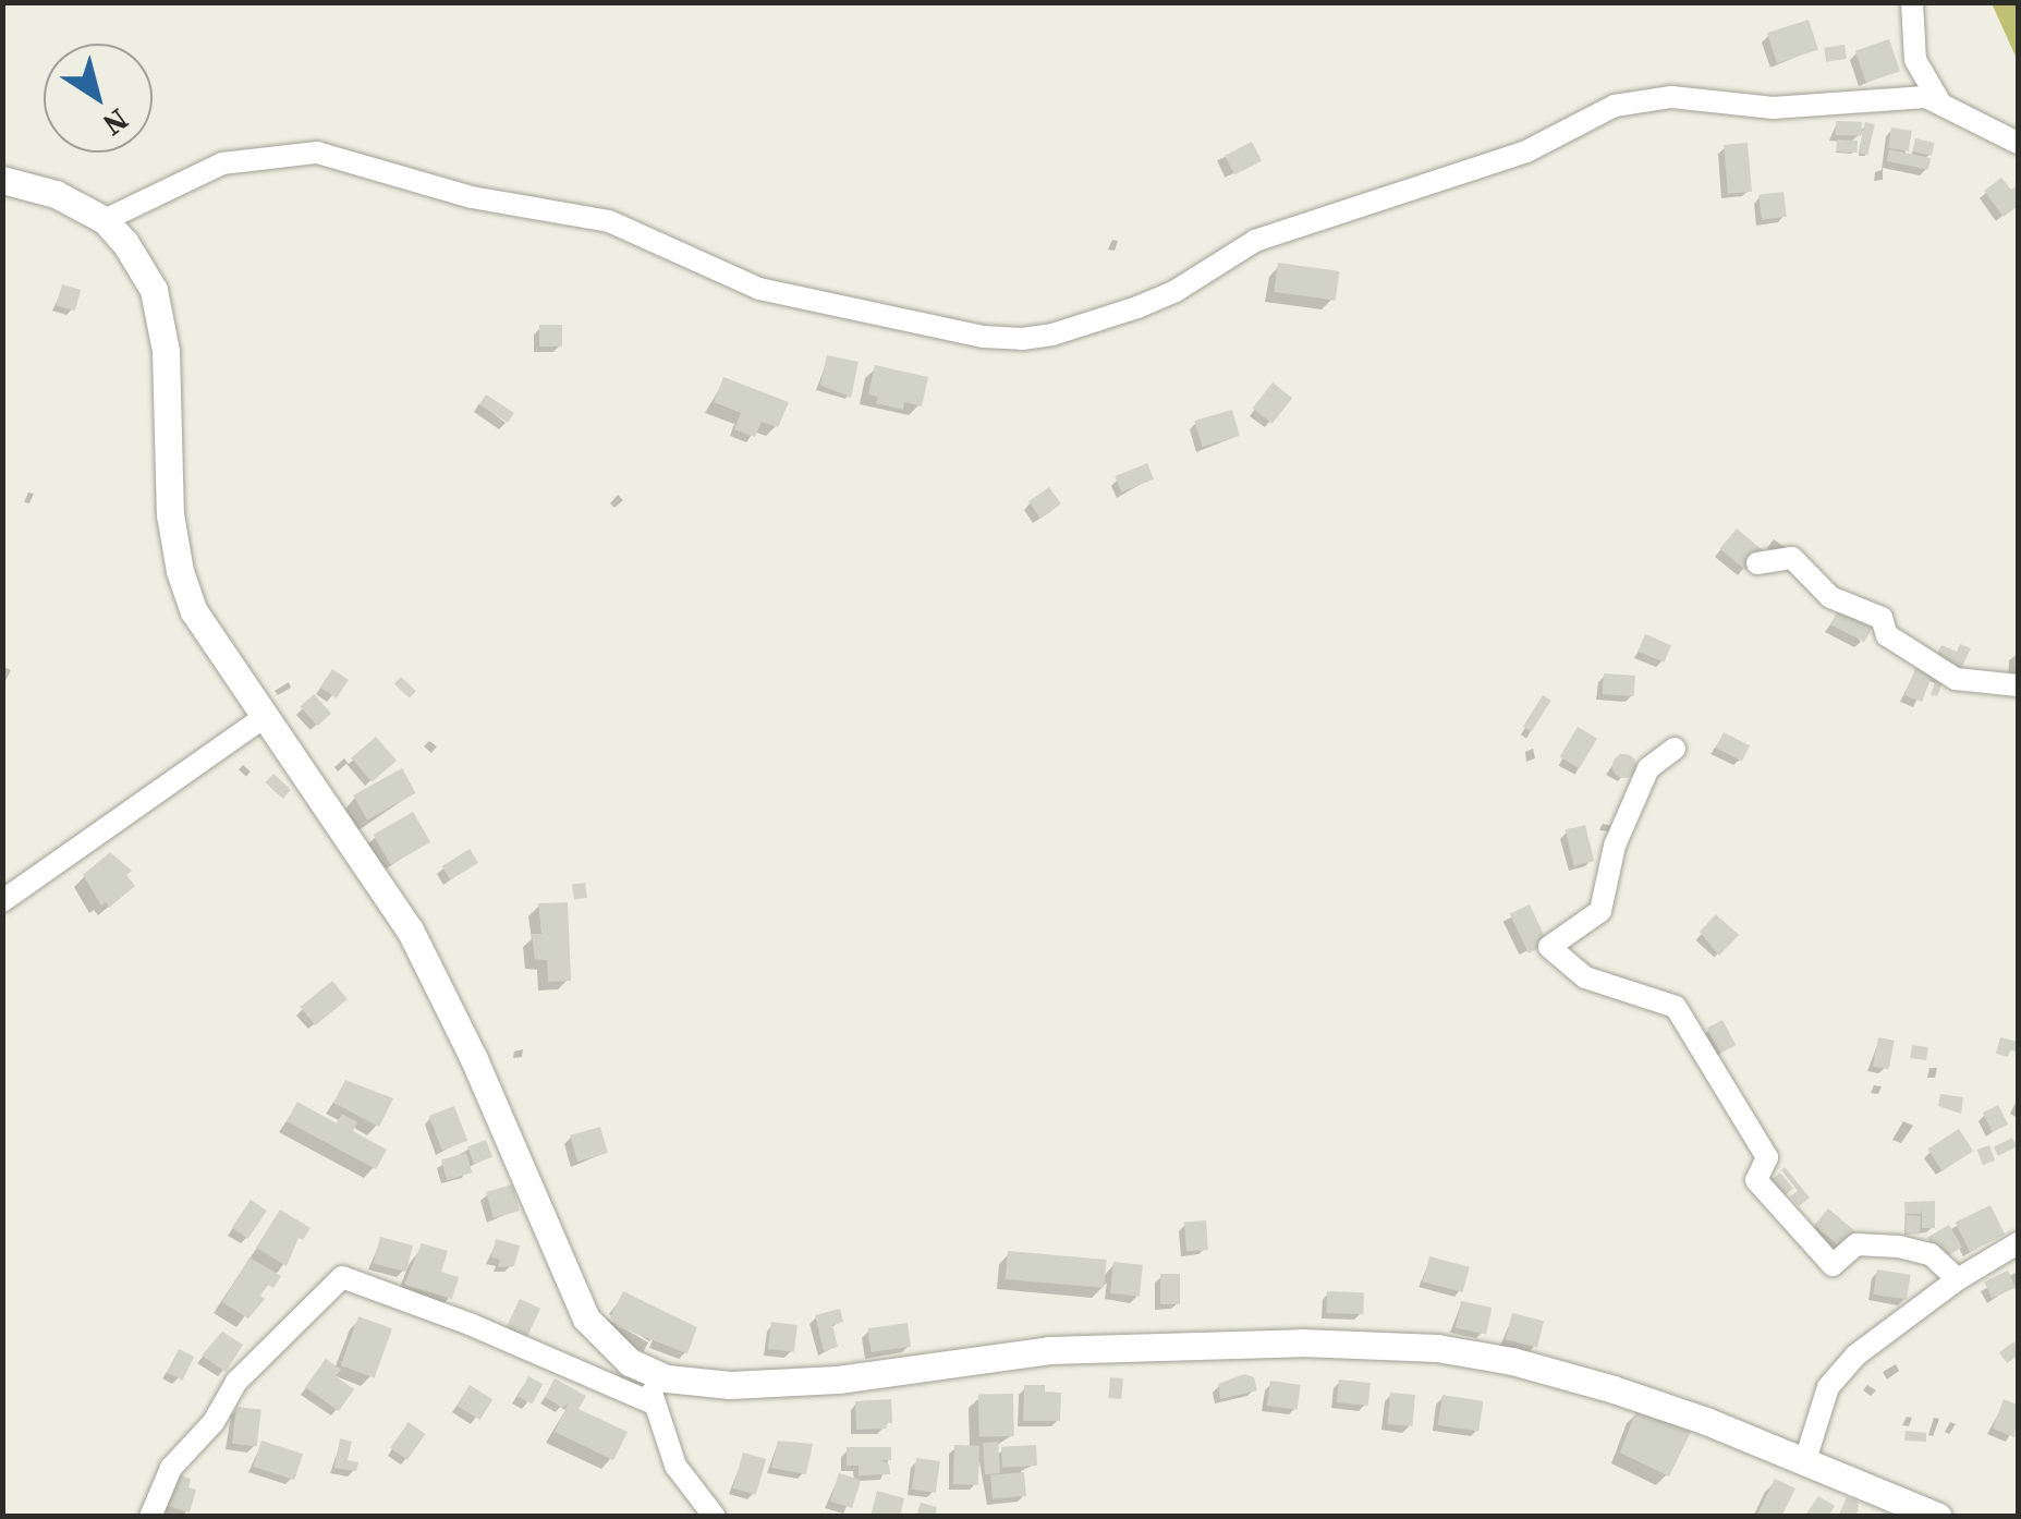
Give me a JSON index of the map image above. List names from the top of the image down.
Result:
{
  "north": "bottom right"
}
